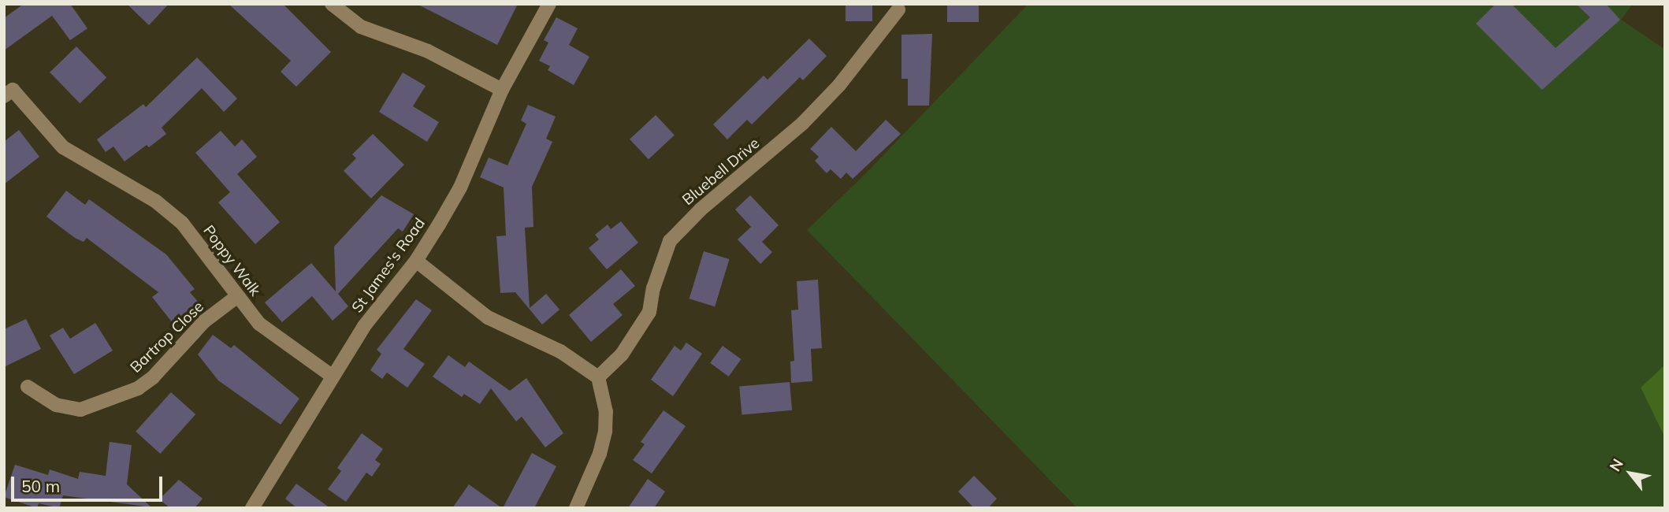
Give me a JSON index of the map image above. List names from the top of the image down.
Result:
{
  "streets": {
    "street": [
      "Bluebell Drive",
      "Poppy Walk",
      "St James's Road",
      "Bartrop Close"
    ]
  },
  "crossings": [
    ["Poppy Walk", "St James's Road"],
    ["Poppy Walk", "Bartrop Close"]
  ],
  "scale_bar": "50 m",
  "north": "top left"
}
